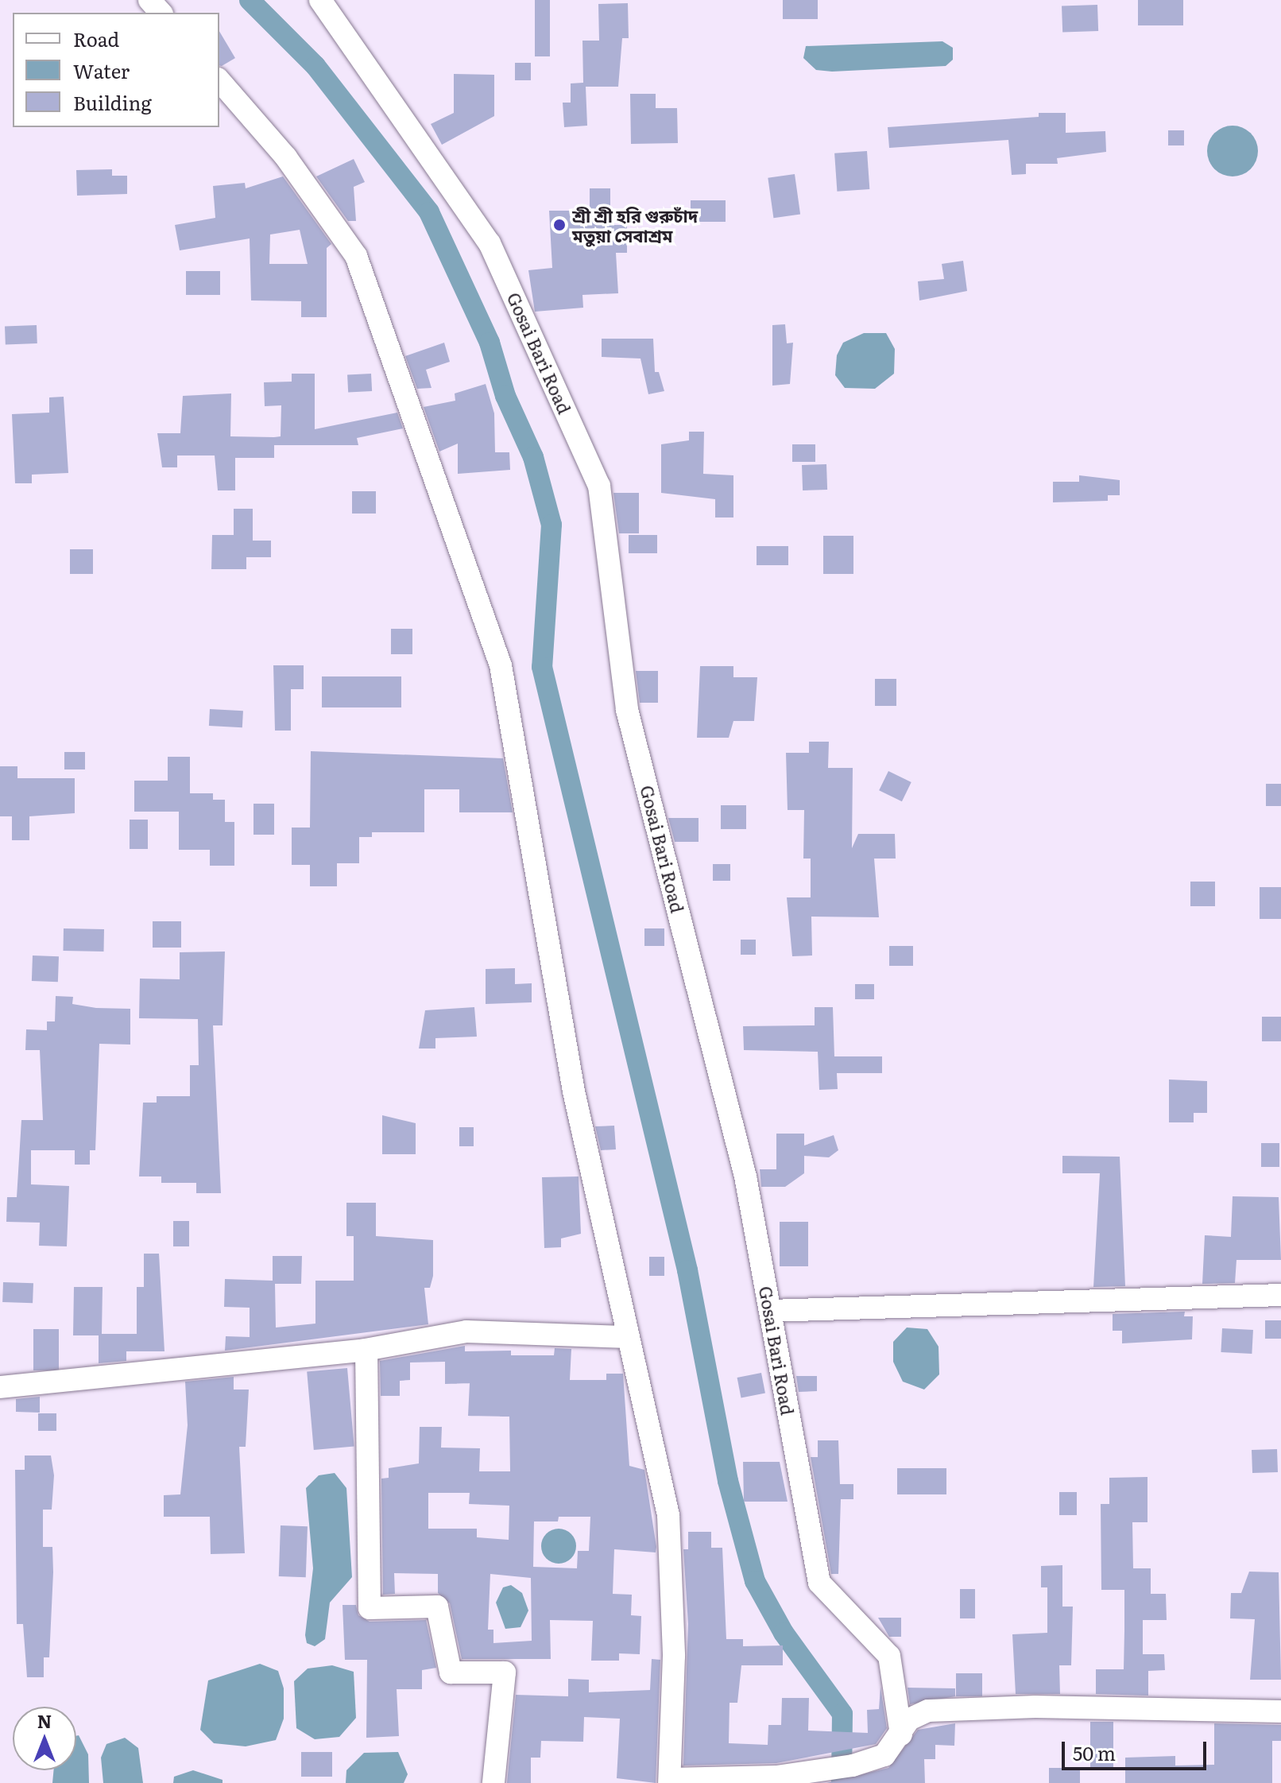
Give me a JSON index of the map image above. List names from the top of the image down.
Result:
{
  "streets": {
    "street": ["Gosai Bari Road"]
  },
  "places": ["শ্রী শ্রী হরি গুরুচাঁদ মতুয়া সেবাশ্রম"],
  "legend": ["Road", "Water", "Building"],
  "scale_bar": "50 m",
  "north": "top"
}
